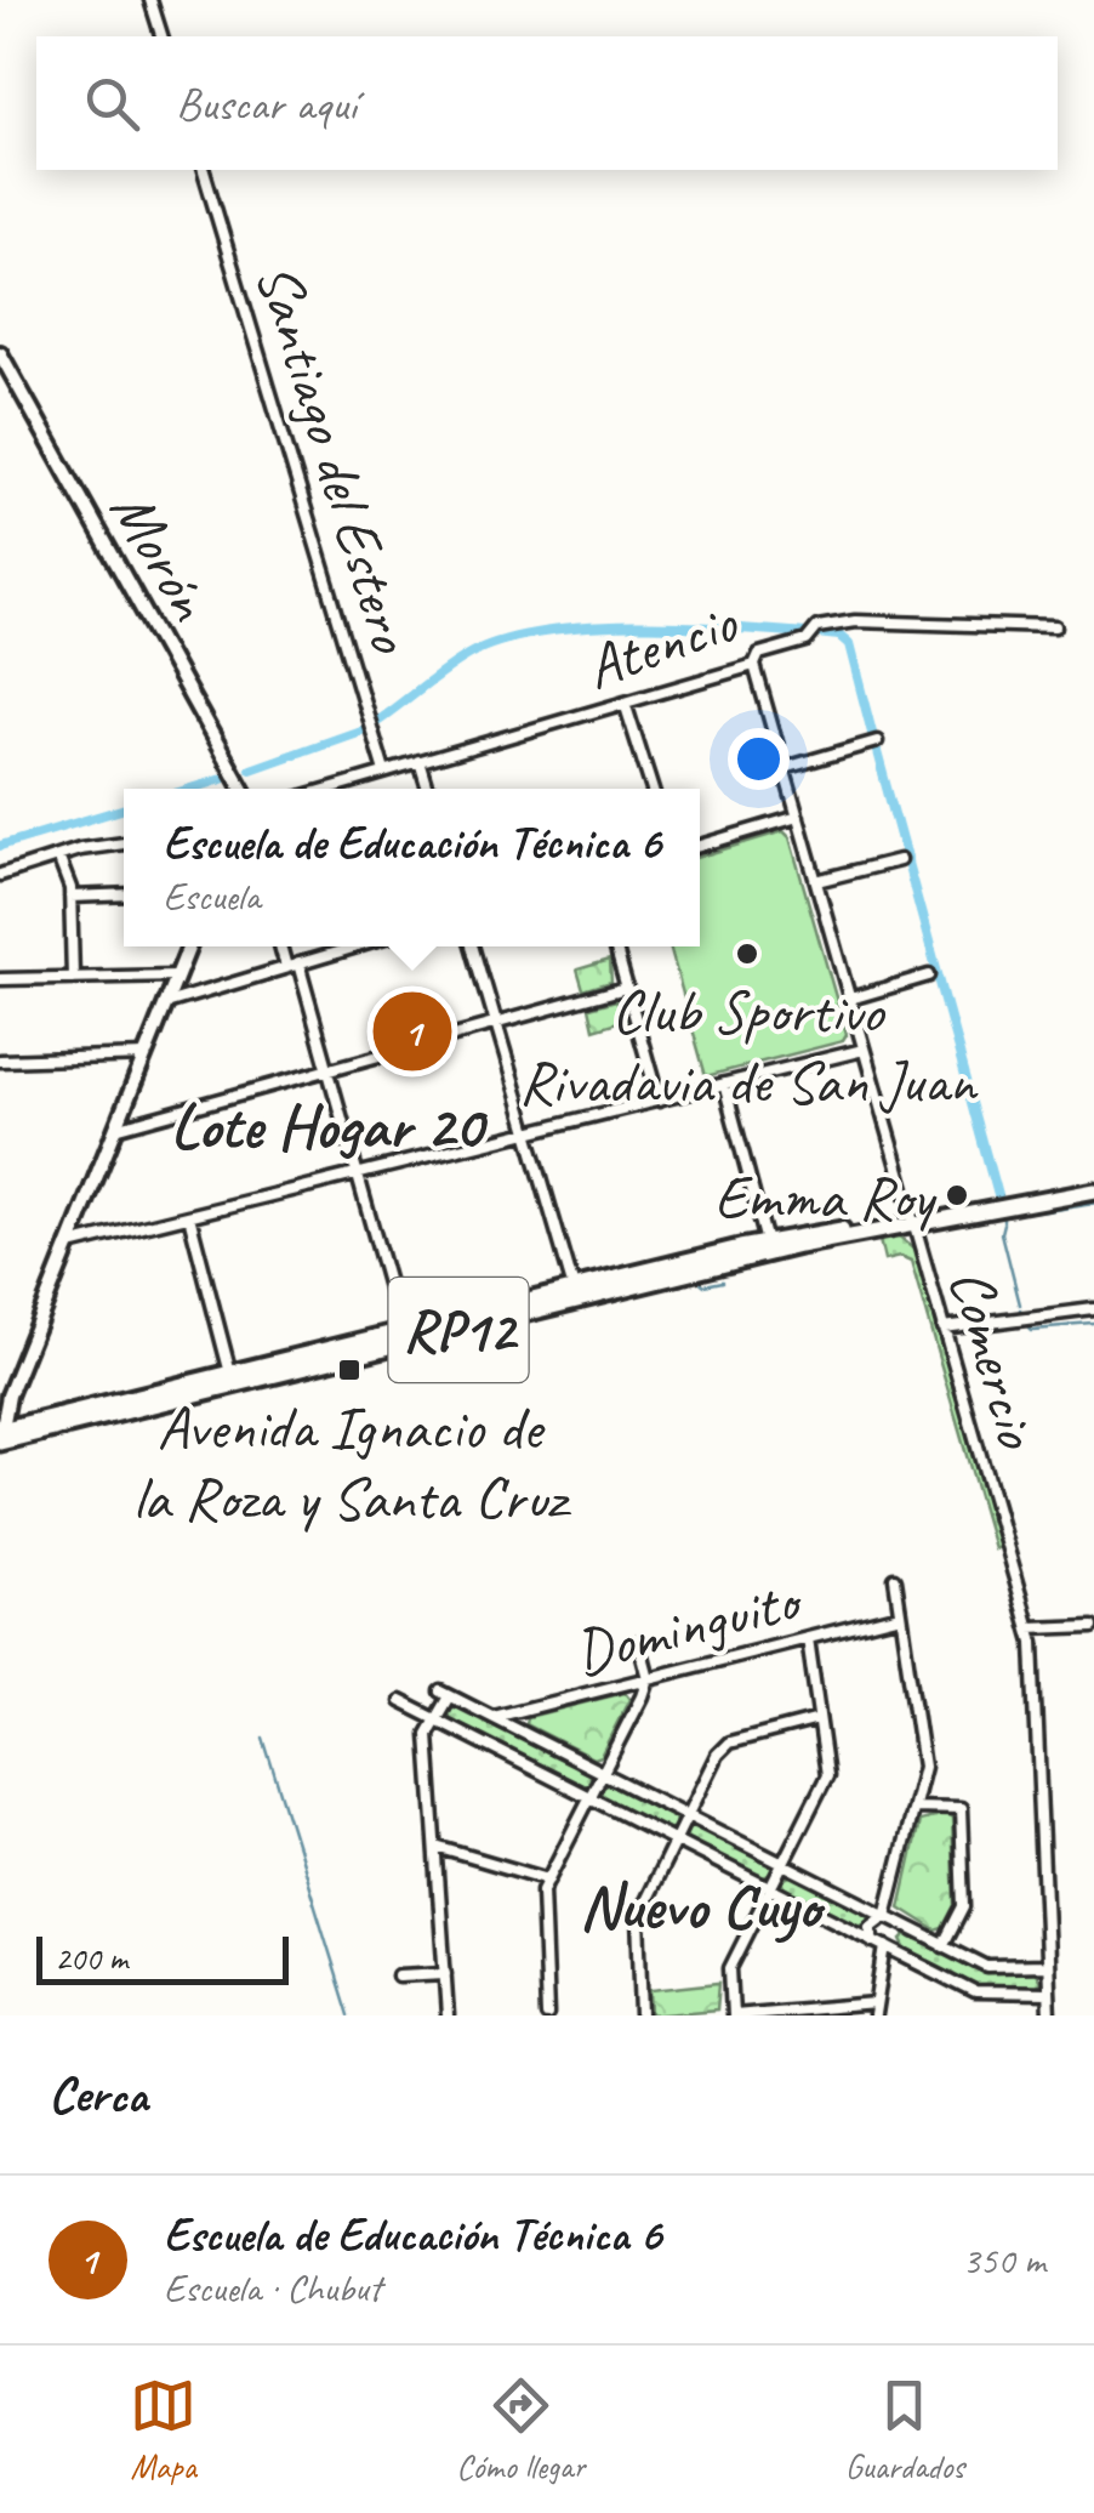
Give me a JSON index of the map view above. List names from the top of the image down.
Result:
{
  "streets": {
    "main road": ["RP12"],
    "street": [
      "Santiago del Estero",
      "Morón",
      "Atencio",
      "Comercio",
      "Dominguito"
    ]
  },
  "crossings": [
    ["Santiago del Estero", "Atencio"],
    ["Atencio", "Comercio"],
    ["RP12", "Comercio"]
  ],
  "districts": ["Lote Hogar 20", "Nuevo Cuyo"],
  "places": {
    "other": ["Club Sportivo Rivadavia de San Juan", "Emma Roy"],
    "transit": ["Avenida Ignacio de la Roza y Santa Cruz"]
  },
  "scale_bar": "200 m",
  "page": {
    "search": "Buscar aquí",
    "popup": ["Escuela de Educación Técnica 6", "Escuela"],
    "pins": "1",
    "scale": "200 m",
    "heading": "Cerca",
    "list": [
      {
        "mark": "1",
        "name": "Escuela de Educación Técnica 6",
        "note": "Escuela · Chubut",
        "value": "350 m"
      }
    ],
    "nav": ["Mapa", "Cómo llegar", "Guardados"]
  }
}
